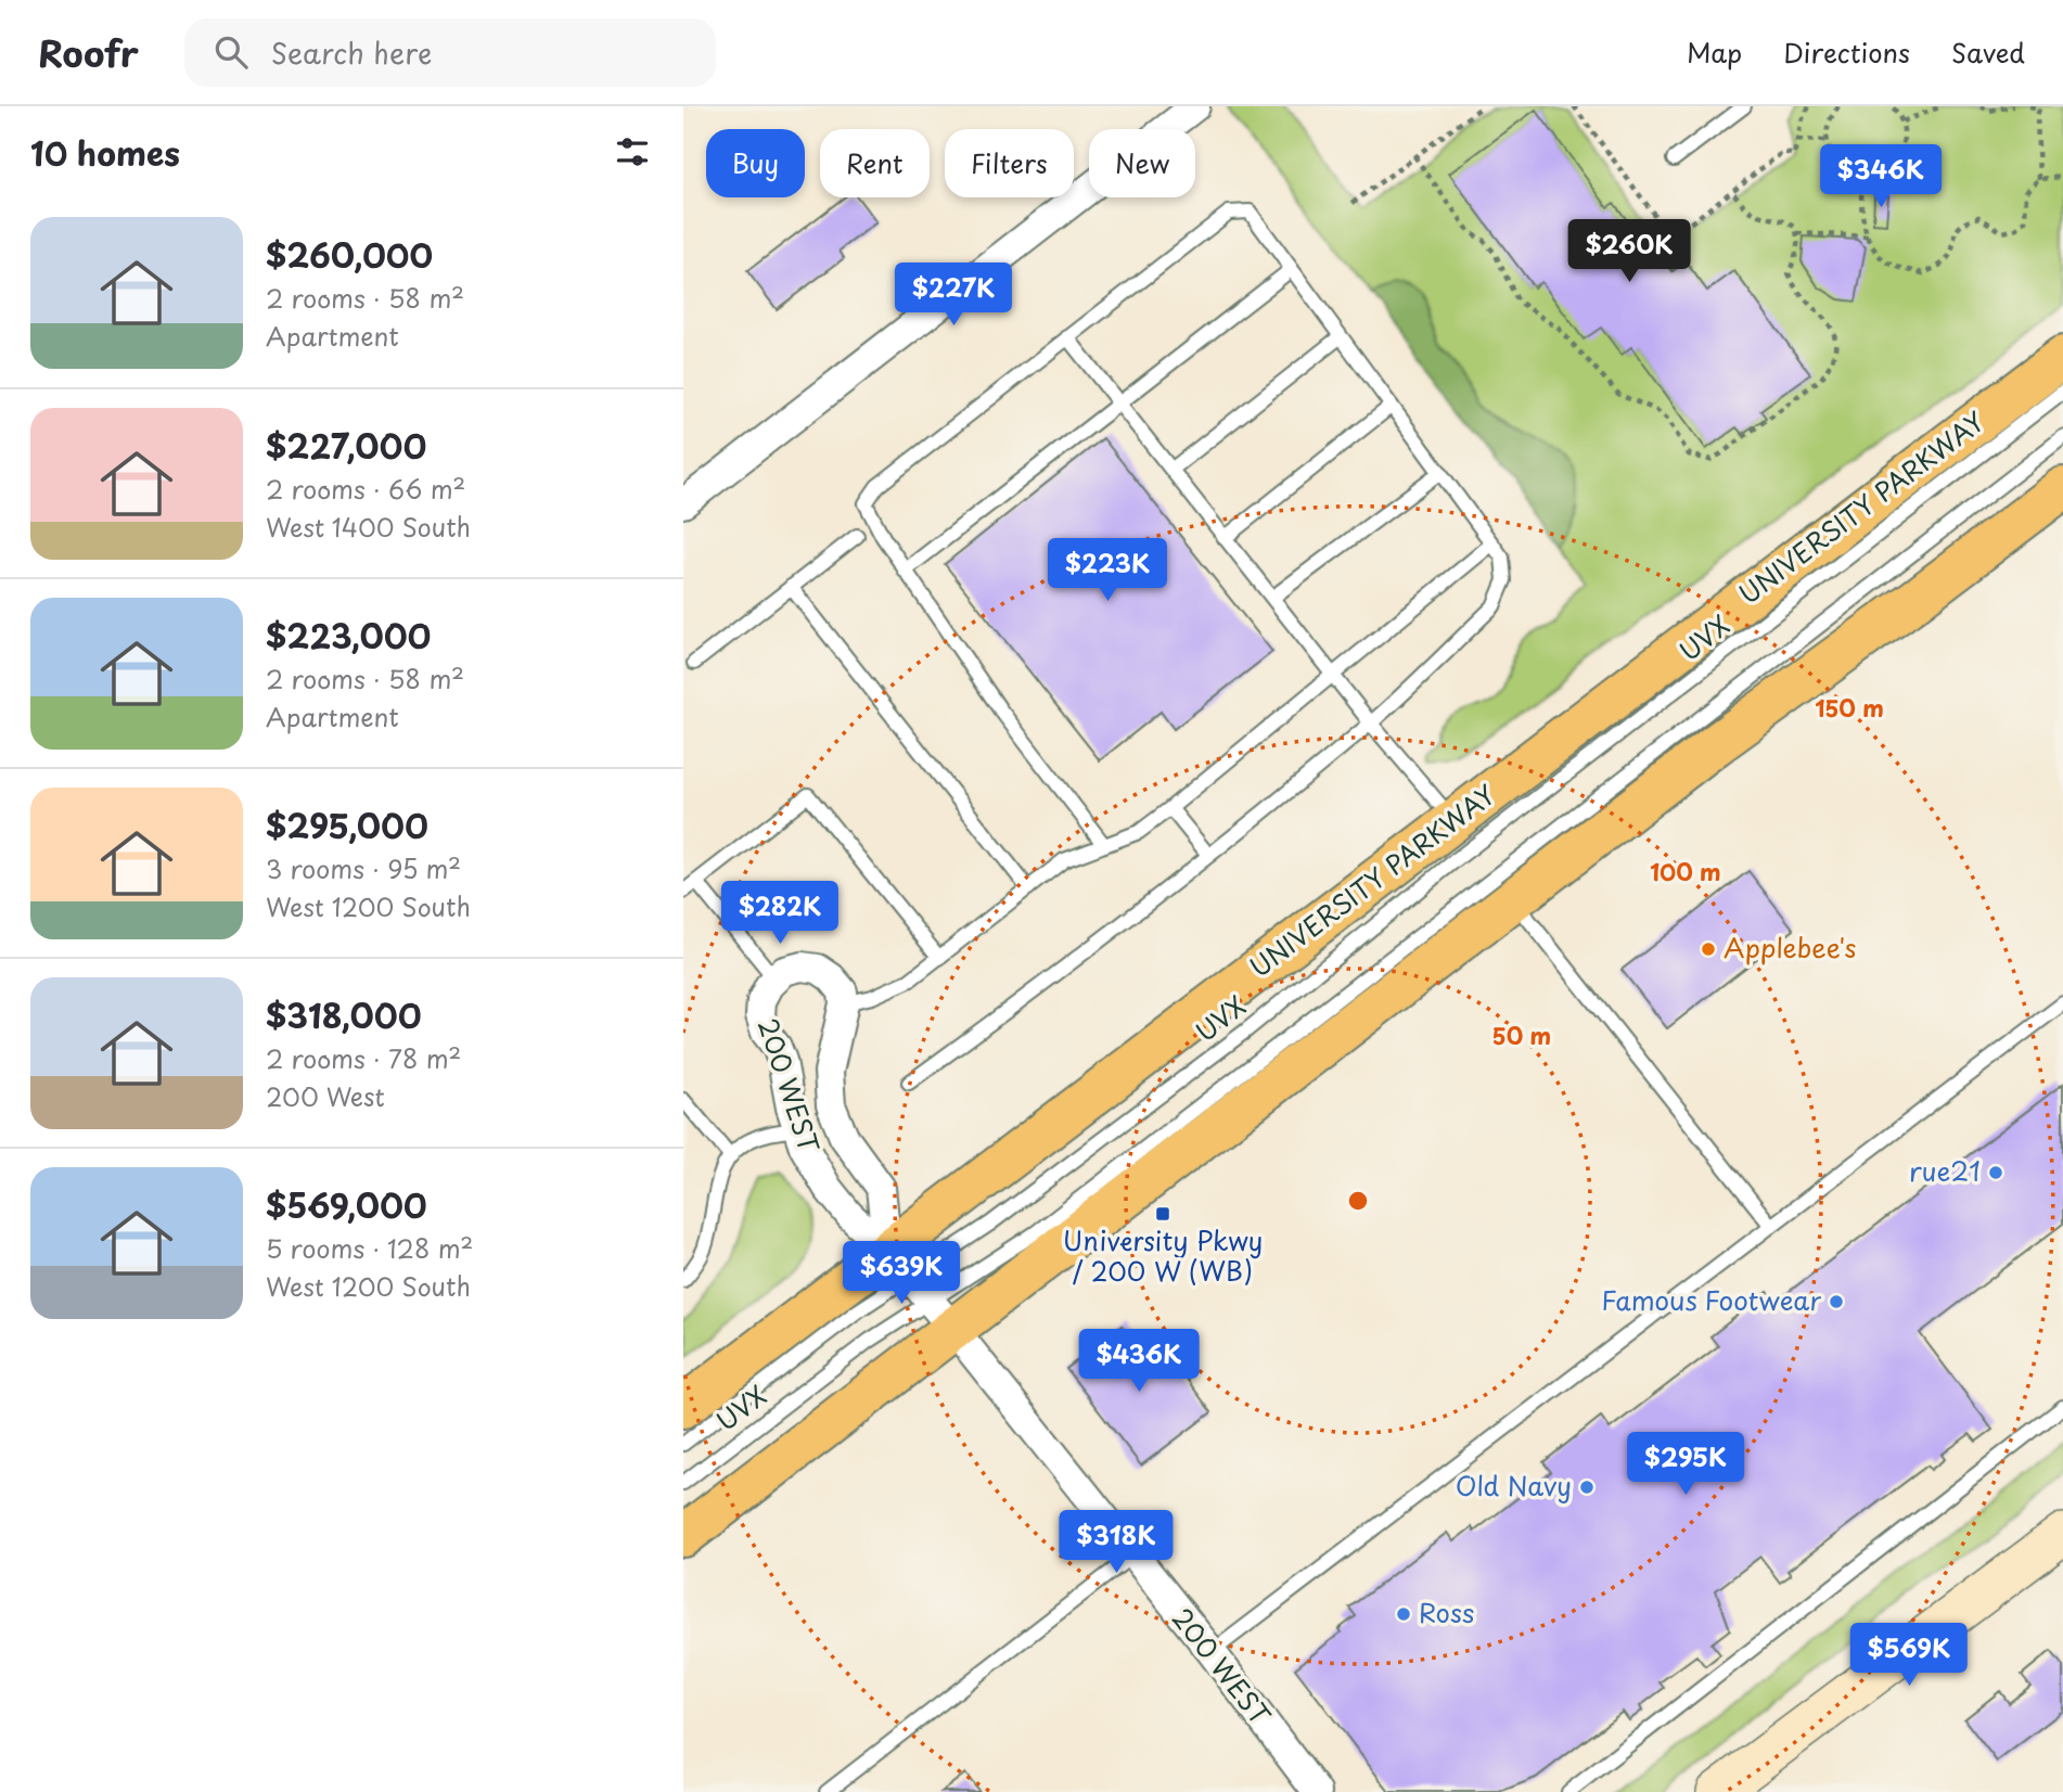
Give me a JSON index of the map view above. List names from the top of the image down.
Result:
{
  "streets": {
    "main road": ["UNIVERSITY PARKWAY"],
    "street": ["200 WEST"],
    "lane": ["UVX"]
  },
  "crossings": [
    ["UNIVERSITY PARKWAY", "UVX"],
    ["UNIVERSITY PARKWAY", "200 WEST"],
    ["UVX", "200 WEST"]
  ],
  "places": {
    "other": [
      "Applebee's",
      "rue21",
      "Famous Footwear",
      "Old Navy",
      "Ross"
    ],
    "transit": ["University Pkwy / 200 W (WB)"]
  },
  "page": {
    "header": "Roofr",
    "search": "Search here",
    "nav": ["Map", "Directions", "Saved"],
    "heading": "10 homes",
    "chip": [
      "Buy",
      "Rent",
      "Filters",
      "New"
    ],
    "price": [
      "$346K",
      "$260K",
      "$227K",
      "$223K",
      "$282K",
      "$639K",
      "$436K",
      "$295K",
      "$318K",
      "$569K"
    ],
    "list": [
      {
        "name": "$260,000",
        "note": "2 rooms · 58 m² · Apartment"
      },
      {
        "name": "$227,000",
        "note": "2 rooms · 66 m² · West 1400 South"
      },
      {
        "name": "$223,000",
        "note": "2 rooms · 58 m² · Apartment"
      },
      {
        "name": "$295,000",
        "note": "3 rooms · 95 m² · West 1200 South"
      },
      {
        "name": "$318,000",
        "note": "2 rooms · 78 m² · 200 West"
      },
      {
        "name": "$569,000",
        "note": "5 rooms · 128 m² · West 1200 South"
      }
    ]
  },
  "rings": ["150 m", "100 m", "50 m"]
}
